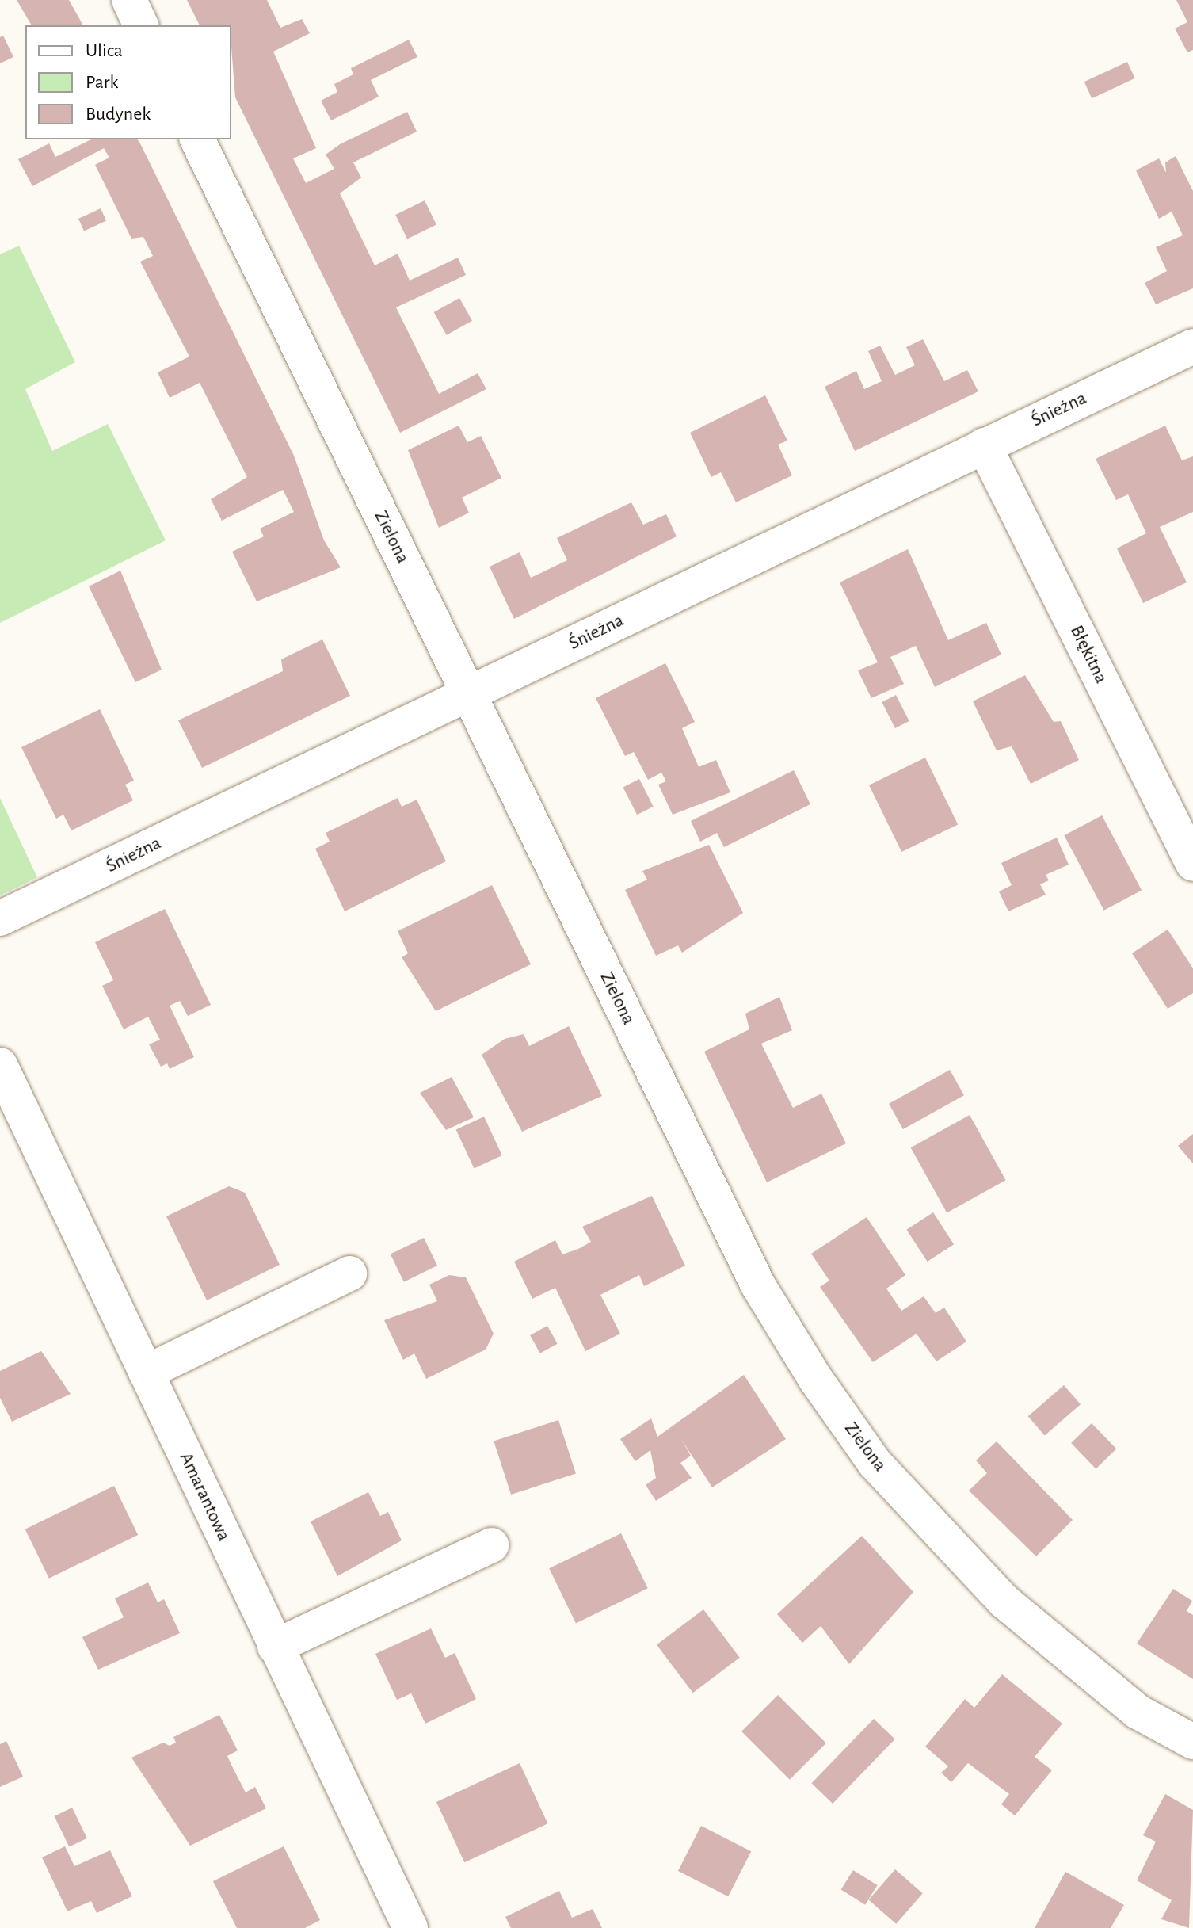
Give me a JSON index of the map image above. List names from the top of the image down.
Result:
{
  "streets": {
    "street": [
      "Śnieżna",
      "Zielona",
      "Błękitna",
      "Amarantowa"
    ]
  },
  "crossings": [
    ["Śnieżna", "Zielona"],
    ["Śnieżna", "Błękitna"]
  ],
  "legend": ["Ulica", "Park", "Budynek"]
}
